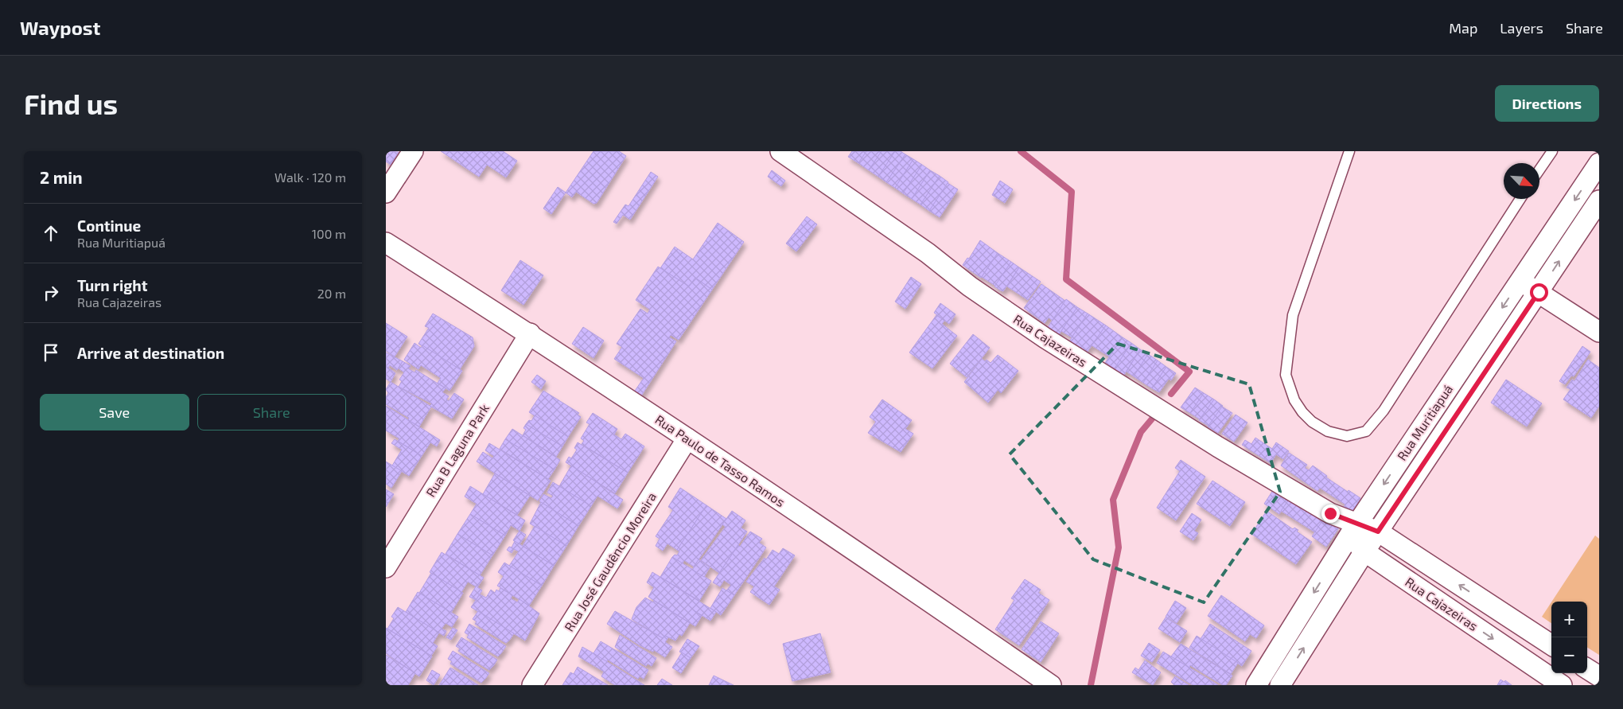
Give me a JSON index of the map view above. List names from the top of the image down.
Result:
{
  "streets": {
    "street": [
      "Rua Cajazeiras",
      "Rua Muritiapuá",
      "Rua B Laguna Park",
      "Rua Paulo de Tasso Ramos",
      "Rua José Gaudêncio Moreira"
    ]
  },
  "crossings": [
    ["Rua Cajazeiras", "Rua Muritiapuá"],
    ["Rua B Laguna Park", "Rua Paulo de Tasso Ramos"],
    ["Rua Paulo de Tasso Ramos", "Rua José Gaudêncio Moreira"]
  ],
  "north": "bottom right",
  "page": {
    "header": "Waypost",
    "nav": ["Map", "Layers", "Share"],
    "buttons": [
      "Directions",
      ["Save", "Share"]
    ],
    "title": "Find us",
    "heading": ["2 min", "Walk · 120 m"],
    "list": [
      ["Continue", "Rua Muritiapuá", "100 m"],
      ["Turn right", "Rua Cajazeiras", "20 m"],
      "Arrive at destination"
    ],
    "map_buttons": ["+", "−"]
  }
}
